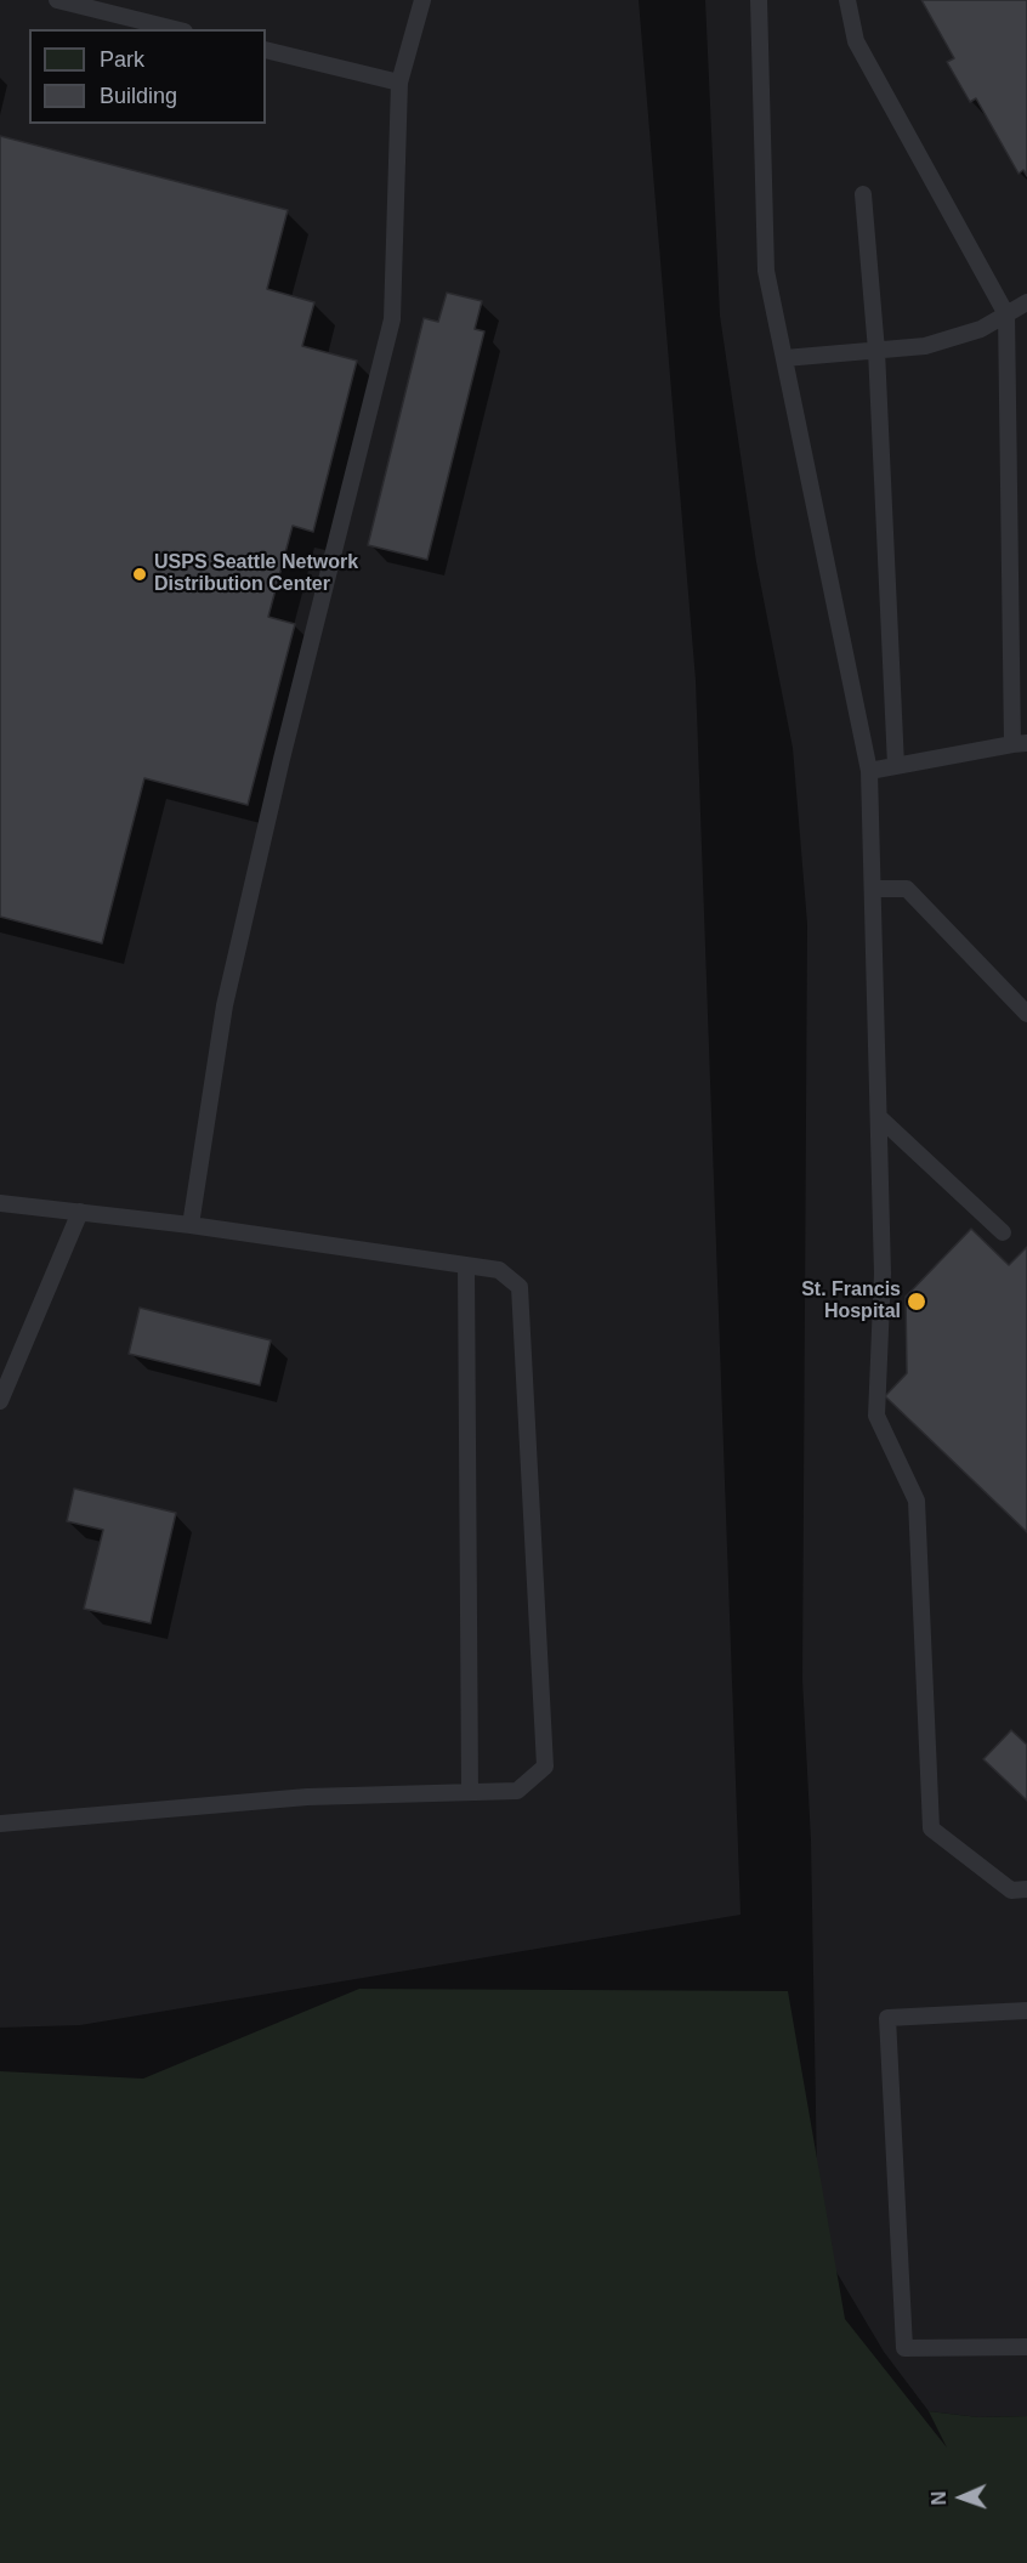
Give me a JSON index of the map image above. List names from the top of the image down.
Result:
{
  "places": ["USPS Seattle Network Distribution Center", "St. Francis Hospital"],
  "legend": ["Park", "Building"],
  "north": "left"
}
